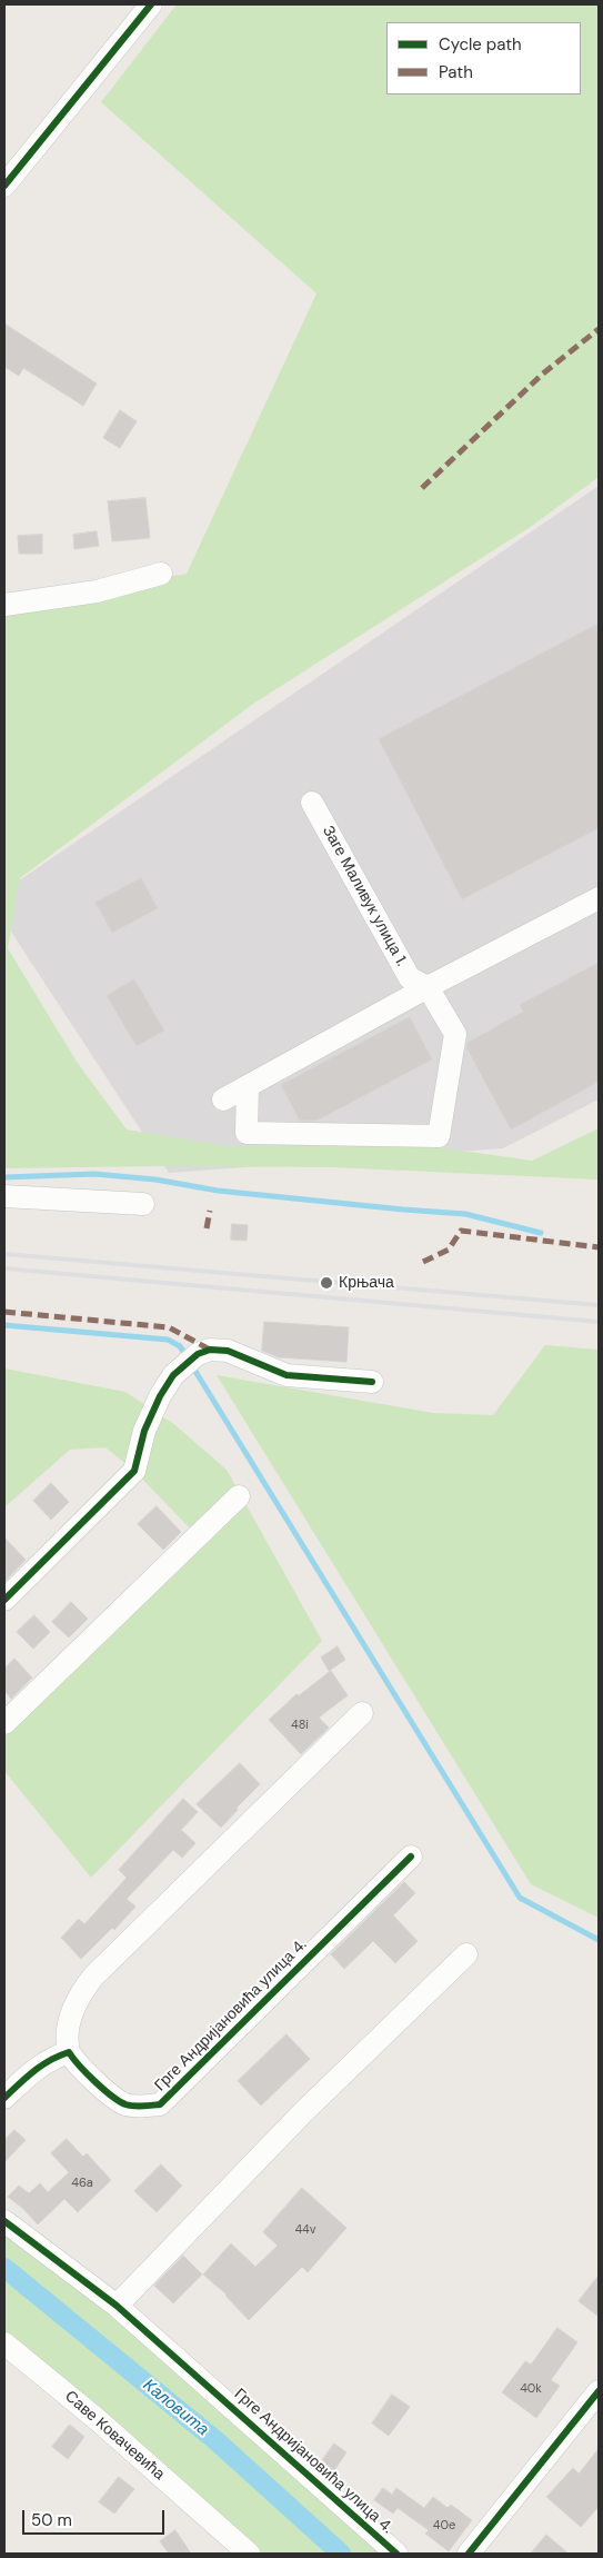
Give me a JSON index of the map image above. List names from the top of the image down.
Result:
{
  "streets": {
    "street": ["Заге Маливук улица 1.", "Грге Андријановића улица 4.", "Саве Ковачевића"]
  },
  "water": ["Каловита"],
  "places": ["Крњача"],
  "house_numbers": [
    "48i",
    "46a",
    "44v",
    "40k",
    "40e"
  ],
  "legend": ["Cycle path", "Path"],
  "scale_bar": "50 m"
}
